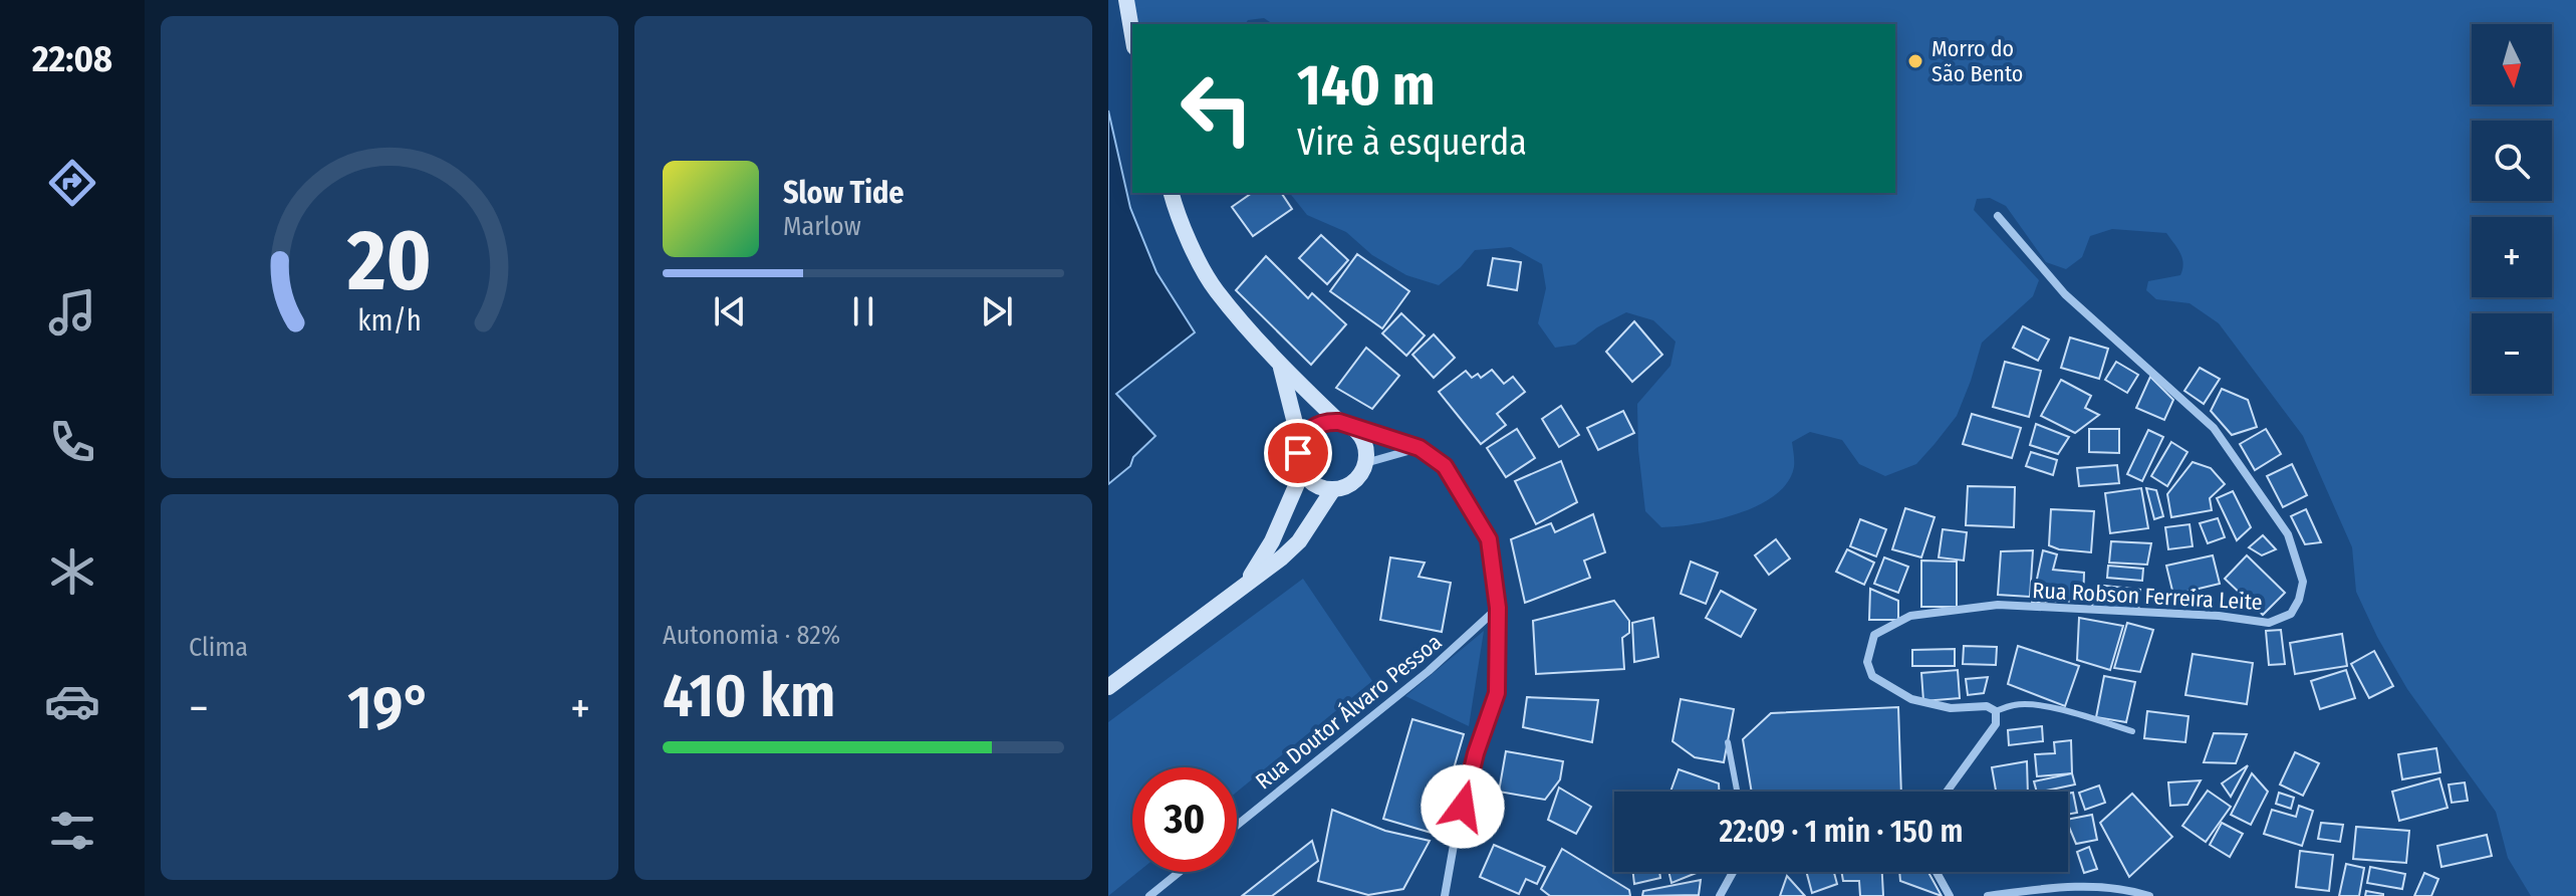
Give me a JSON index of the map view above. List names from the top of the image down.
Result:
{
  "streets": {
    "street": ["Rua Robson Ferreira Leite", "Rua Doutor Álvaro Pessoa"]
  },
  "places": ["Morro do São Bento"],
  "north": "bottom",
  "page": {
    "tabs": "22:08",
    "map_buttons": ["+", "−"],
    "turn": ["140 m", "Vire à esquerda"],
    "song": ["Slow Tide", "Marlow"],
    "tile": [
      "Clima",
      ["Autonomia · 82%", "410 km"]
    ],
    "heat": ["−", "19°", "+"],
    "limit": "30",
    "trip": "22:09 · 1 min · 150 m",
    "gauge": ["20", "km/h"]
  }
}
